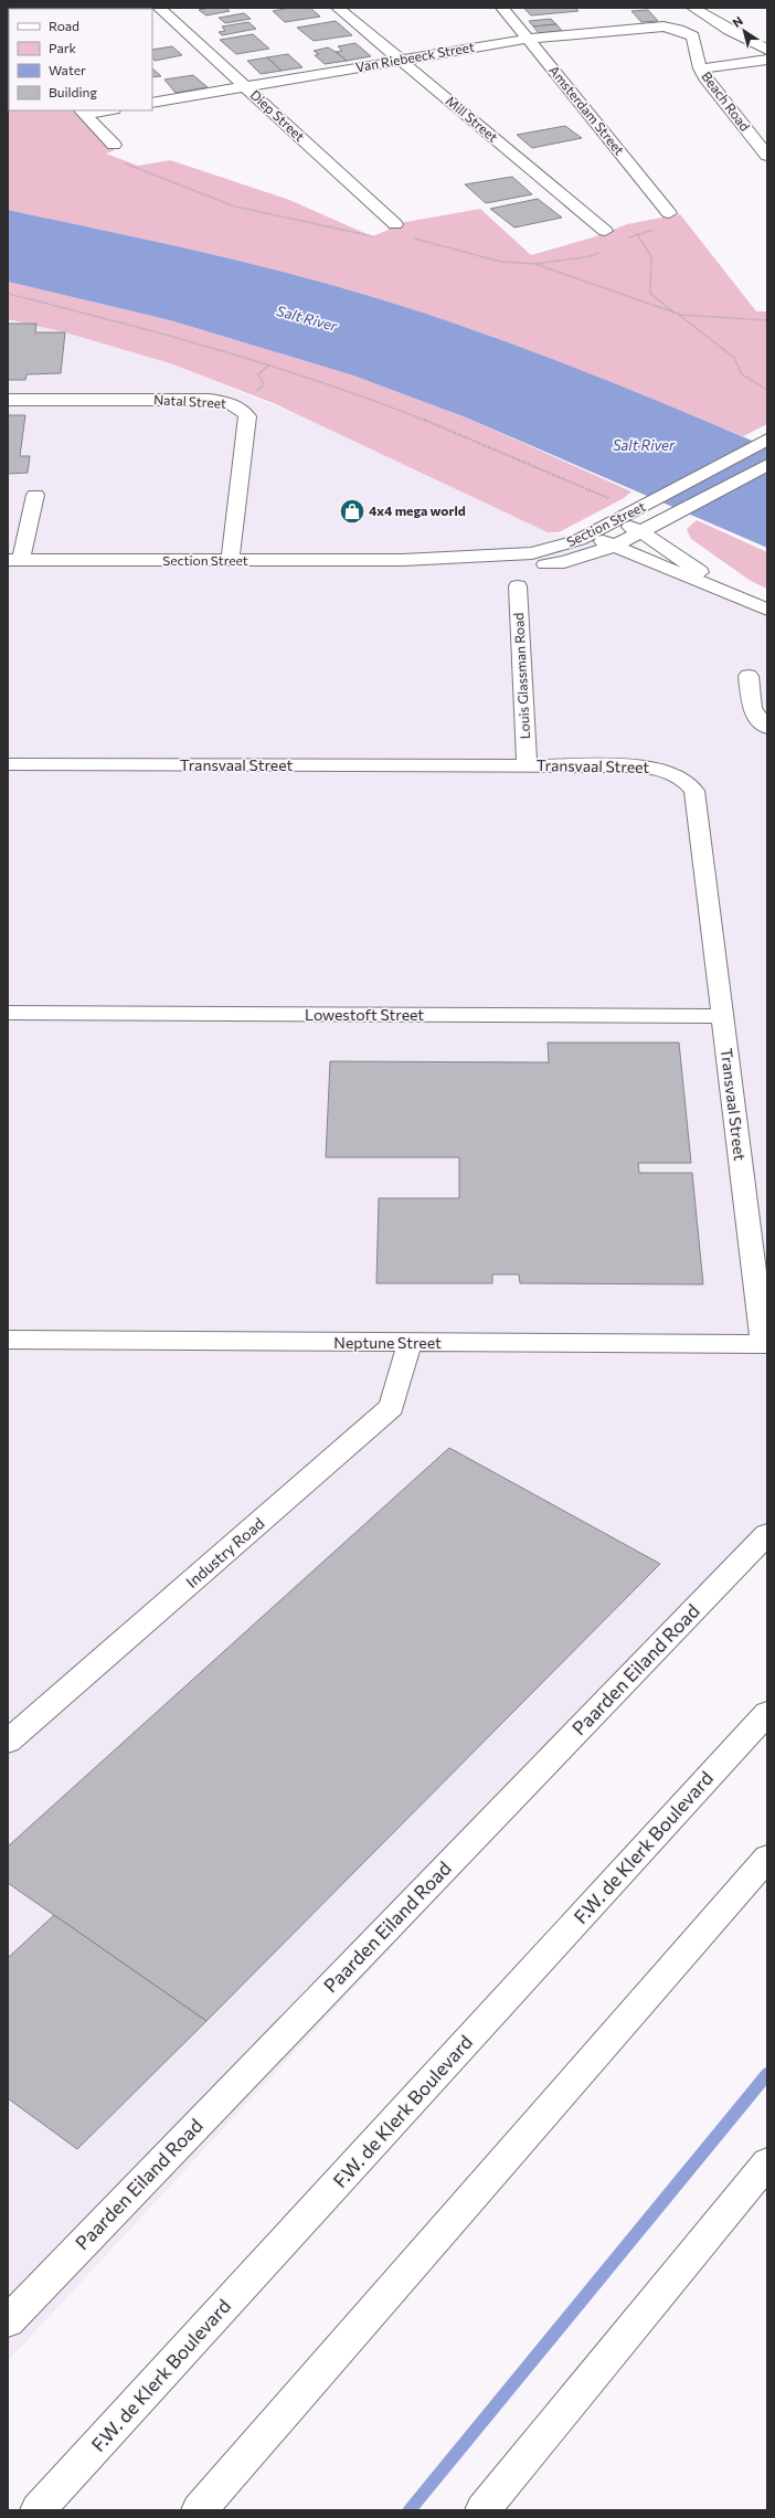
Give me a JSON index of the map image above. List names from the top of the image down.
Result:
{
  "streets": {
    "main road": [
      "Van Riebeeck Street",
      "Beach Road",
      "Amsterdam Street",
      "Diep Street",
      "Mill Street",
      "Natal Street",
      "Section Street",
      "Louis Glassman Road",
      "Transvaal Street",
      "Lowestoft Street",
      "Neptune Street",
      "Industry Road",
      "Paarden Eiland Road",
      "F.W. de Klerk Boulevard"
    ]
  },
  "crossings": [
    ["Van Riebeeck Street", "Beach Road"],
    ["Van Riebeeck Street", "Amsterdam Street"],
    ["Van Riebeeck Street", "Diep Street"],
    ["Van Riebeeck Street", "Mill Street"],
    ["Natal Street", "Section Street"],
    ["Louis Glassman Road", "Transvaal Street"],
    ["Transvaal Street", "Lowestoft Street"],
    ["Transvaal Street", "Neptune Street"],
    ["Neptune Street", "Industry Road"]
  ],
  "water": ["Salt River"],
  "places": {
    "shop": ["4x4 mega world"]
  },
  "legend": [
    "Road",
    "Park",
    "Water",
    "Building"
  ],
  "north": "top left"
}
